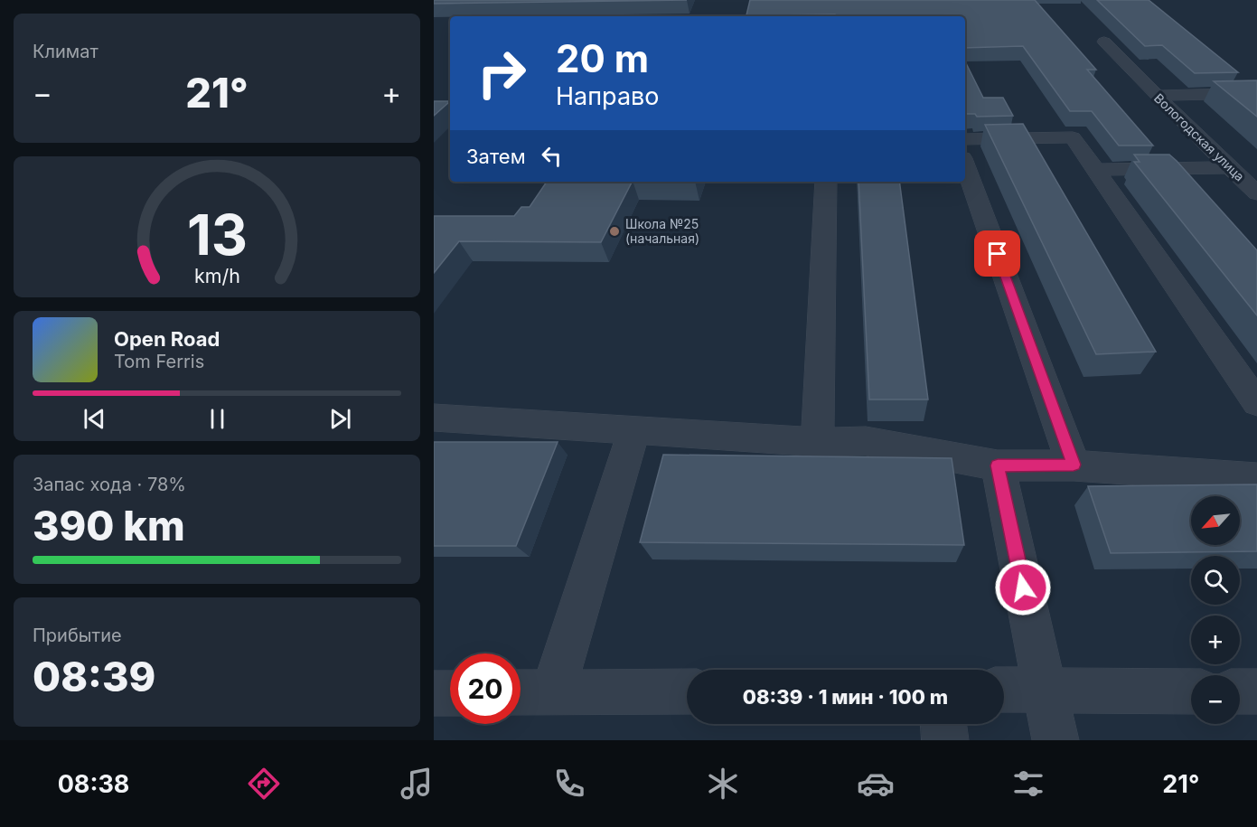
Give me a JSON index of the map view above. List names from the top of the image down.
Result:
{
  "streets": {
    "street": ["Вологодская улица"]
  },
  "places": ["Школа №25 (начальная)"],
  "north": "bottom left",
  "page": {
    "tile": [
      "Климат",
      ["Запас хода · 78%", "390 km"],
      ["Прибытие", "08:39"]
    ],
    "turn": ["20 m", "Направо"],
    "heat": ["−", "21°", "+"],
    "then": "Затем",
    "song": ["Open Road", "Tom Ferris"],
    "map_buttons": ["+", "−"],
    "limit": "20",
    "trip": "08:39 · 1 мин · 100 m",
    "tabs": ["08:38", "21°"],
    "gauge": ["13", "km/h"]
  }
}
